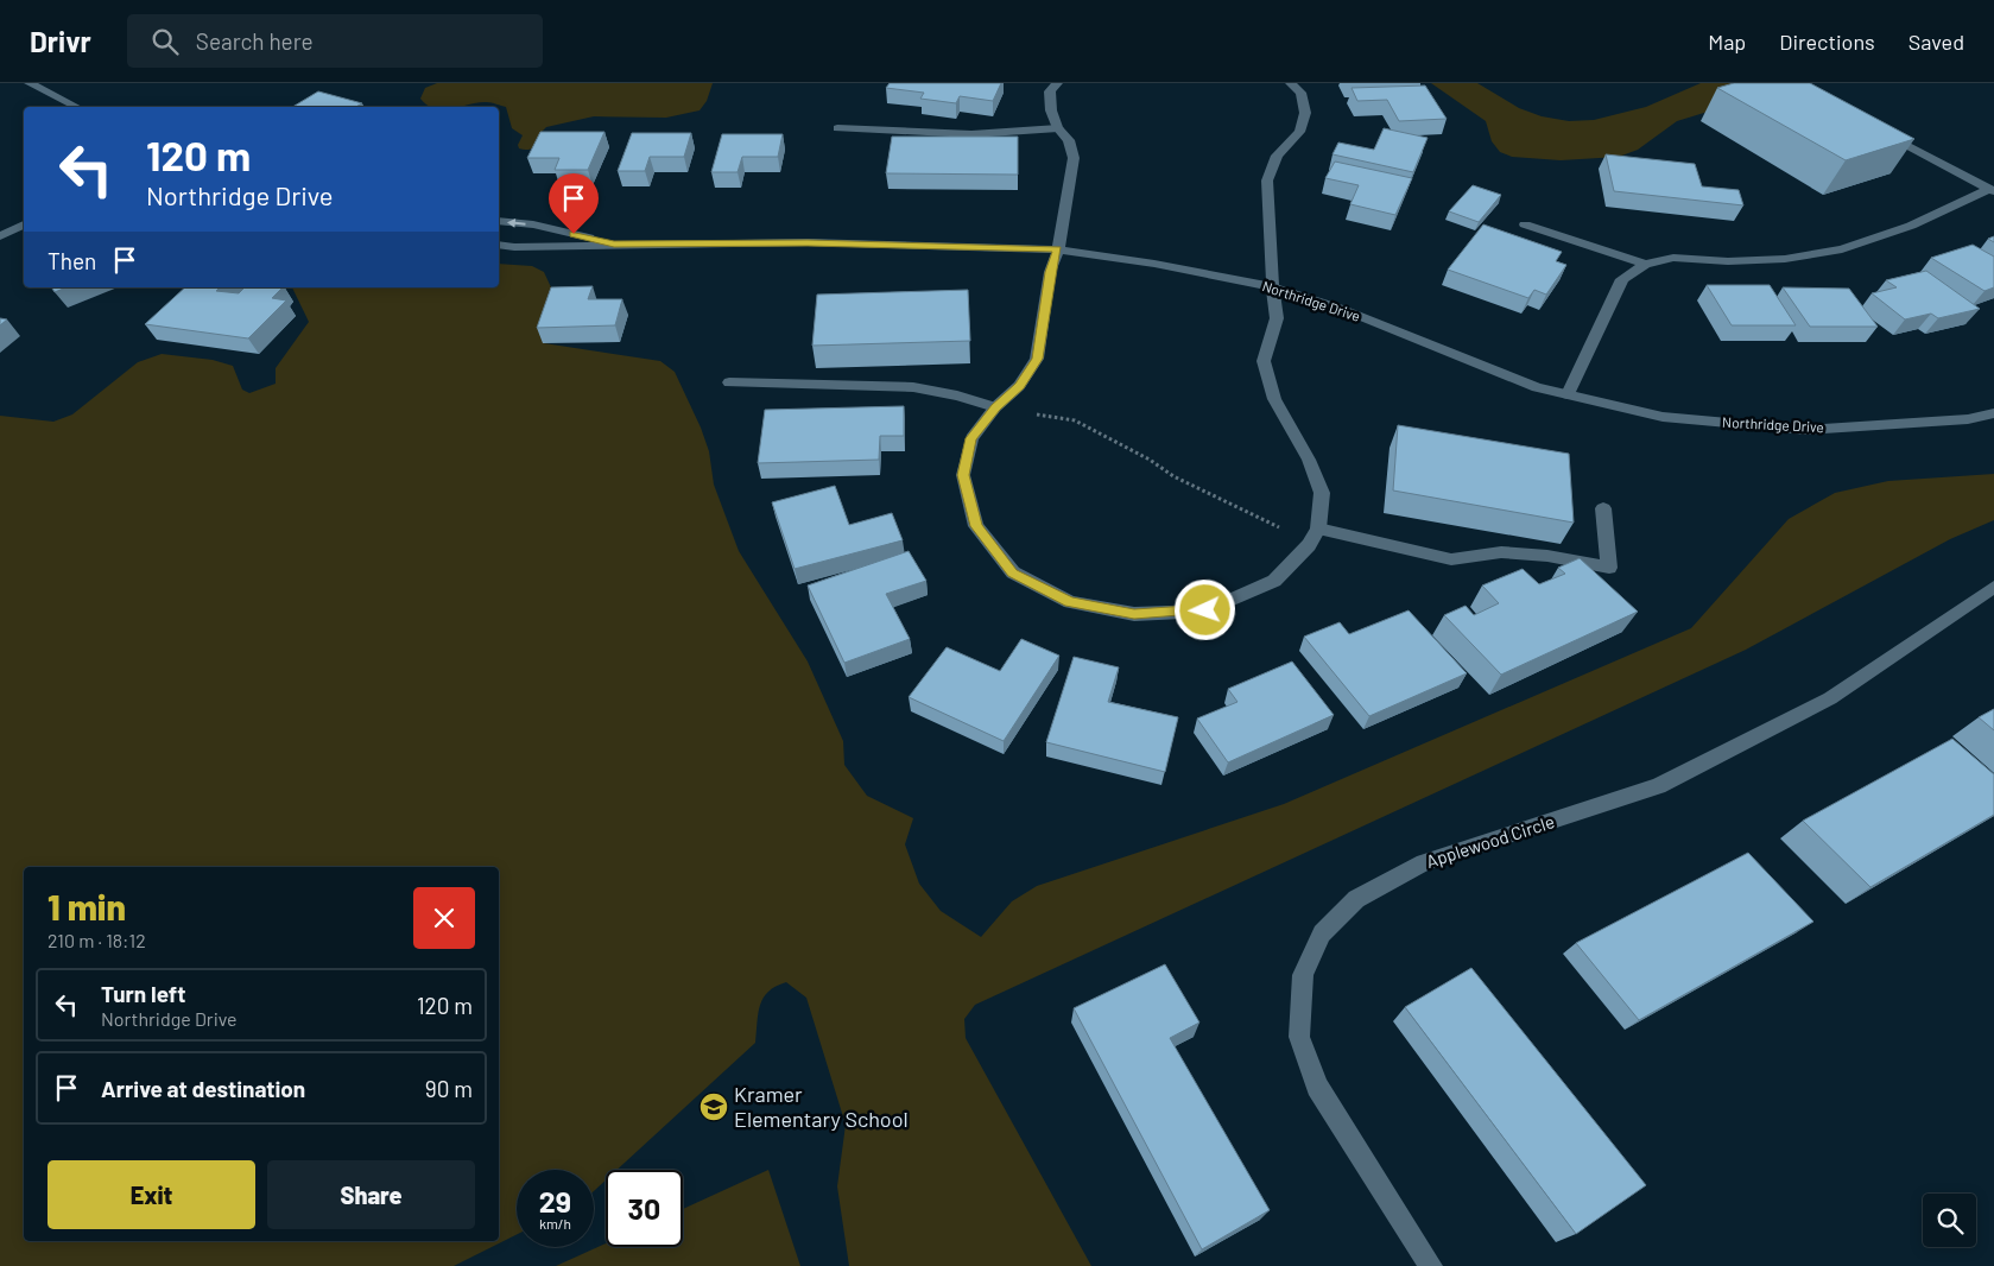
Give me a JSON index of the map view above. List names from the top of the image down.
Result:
{
  "streets": {
    "street": ["Northridge Drive", "Applewood Circle"]
  },
  "places": {
    "school or university": ["Kramer Elementary School"]
  },
  "page": {
    "header": "Drivr",
    "search": "Search here",
    "nav": ["Map", "Directions", "Saved"],
    "turn": ["120 m", "Northridge Drive"],
    "then": "Then",
    "heading": ["1 min", "210 m · 18:12"],
    "list": [
      {
        "name": "Turn left",
        "note": "Northridge Drive",
        "value": "120 m"
      },
      {
        "name": "Arrive at destination",
        "value": "90 m"
      }
    ],
    "buttons": ["Exit", "Share"],
    "speed": "29 km/h",
    "limit": "30"
  }
}
